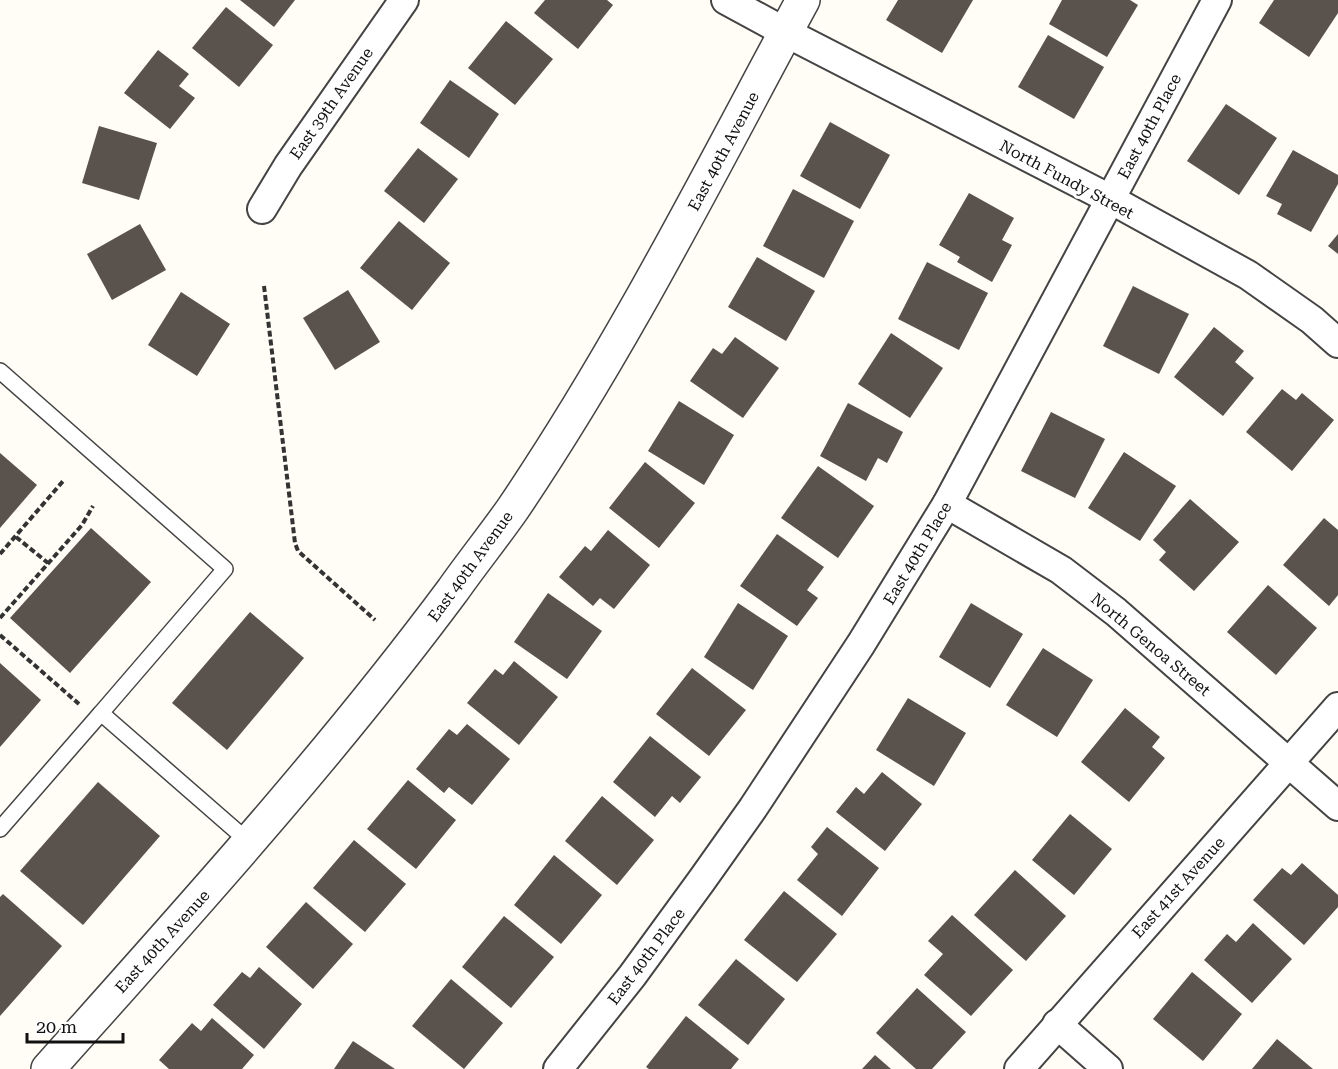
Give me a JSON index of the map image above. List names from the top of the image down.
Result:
{
  "streets": {
    "street": [
      "East 39th Avenue",
      "East 40th Place",
      "East 40th Avenue",
      "North Fundy Street",
      "North Genoa Street",
      "East 41st Avenue"
    ]
  },
  "crossings": [
    ["East 40th Place", "North Fundy Street"],
    ["East 40th Place", "North Genoa Street"],
    ["East 40th Avenue", "North Fundy Street"],
    ["North Genoa Street", "East 41st Avenue"]
  ],
  "scale_bar": "20 m"
}
